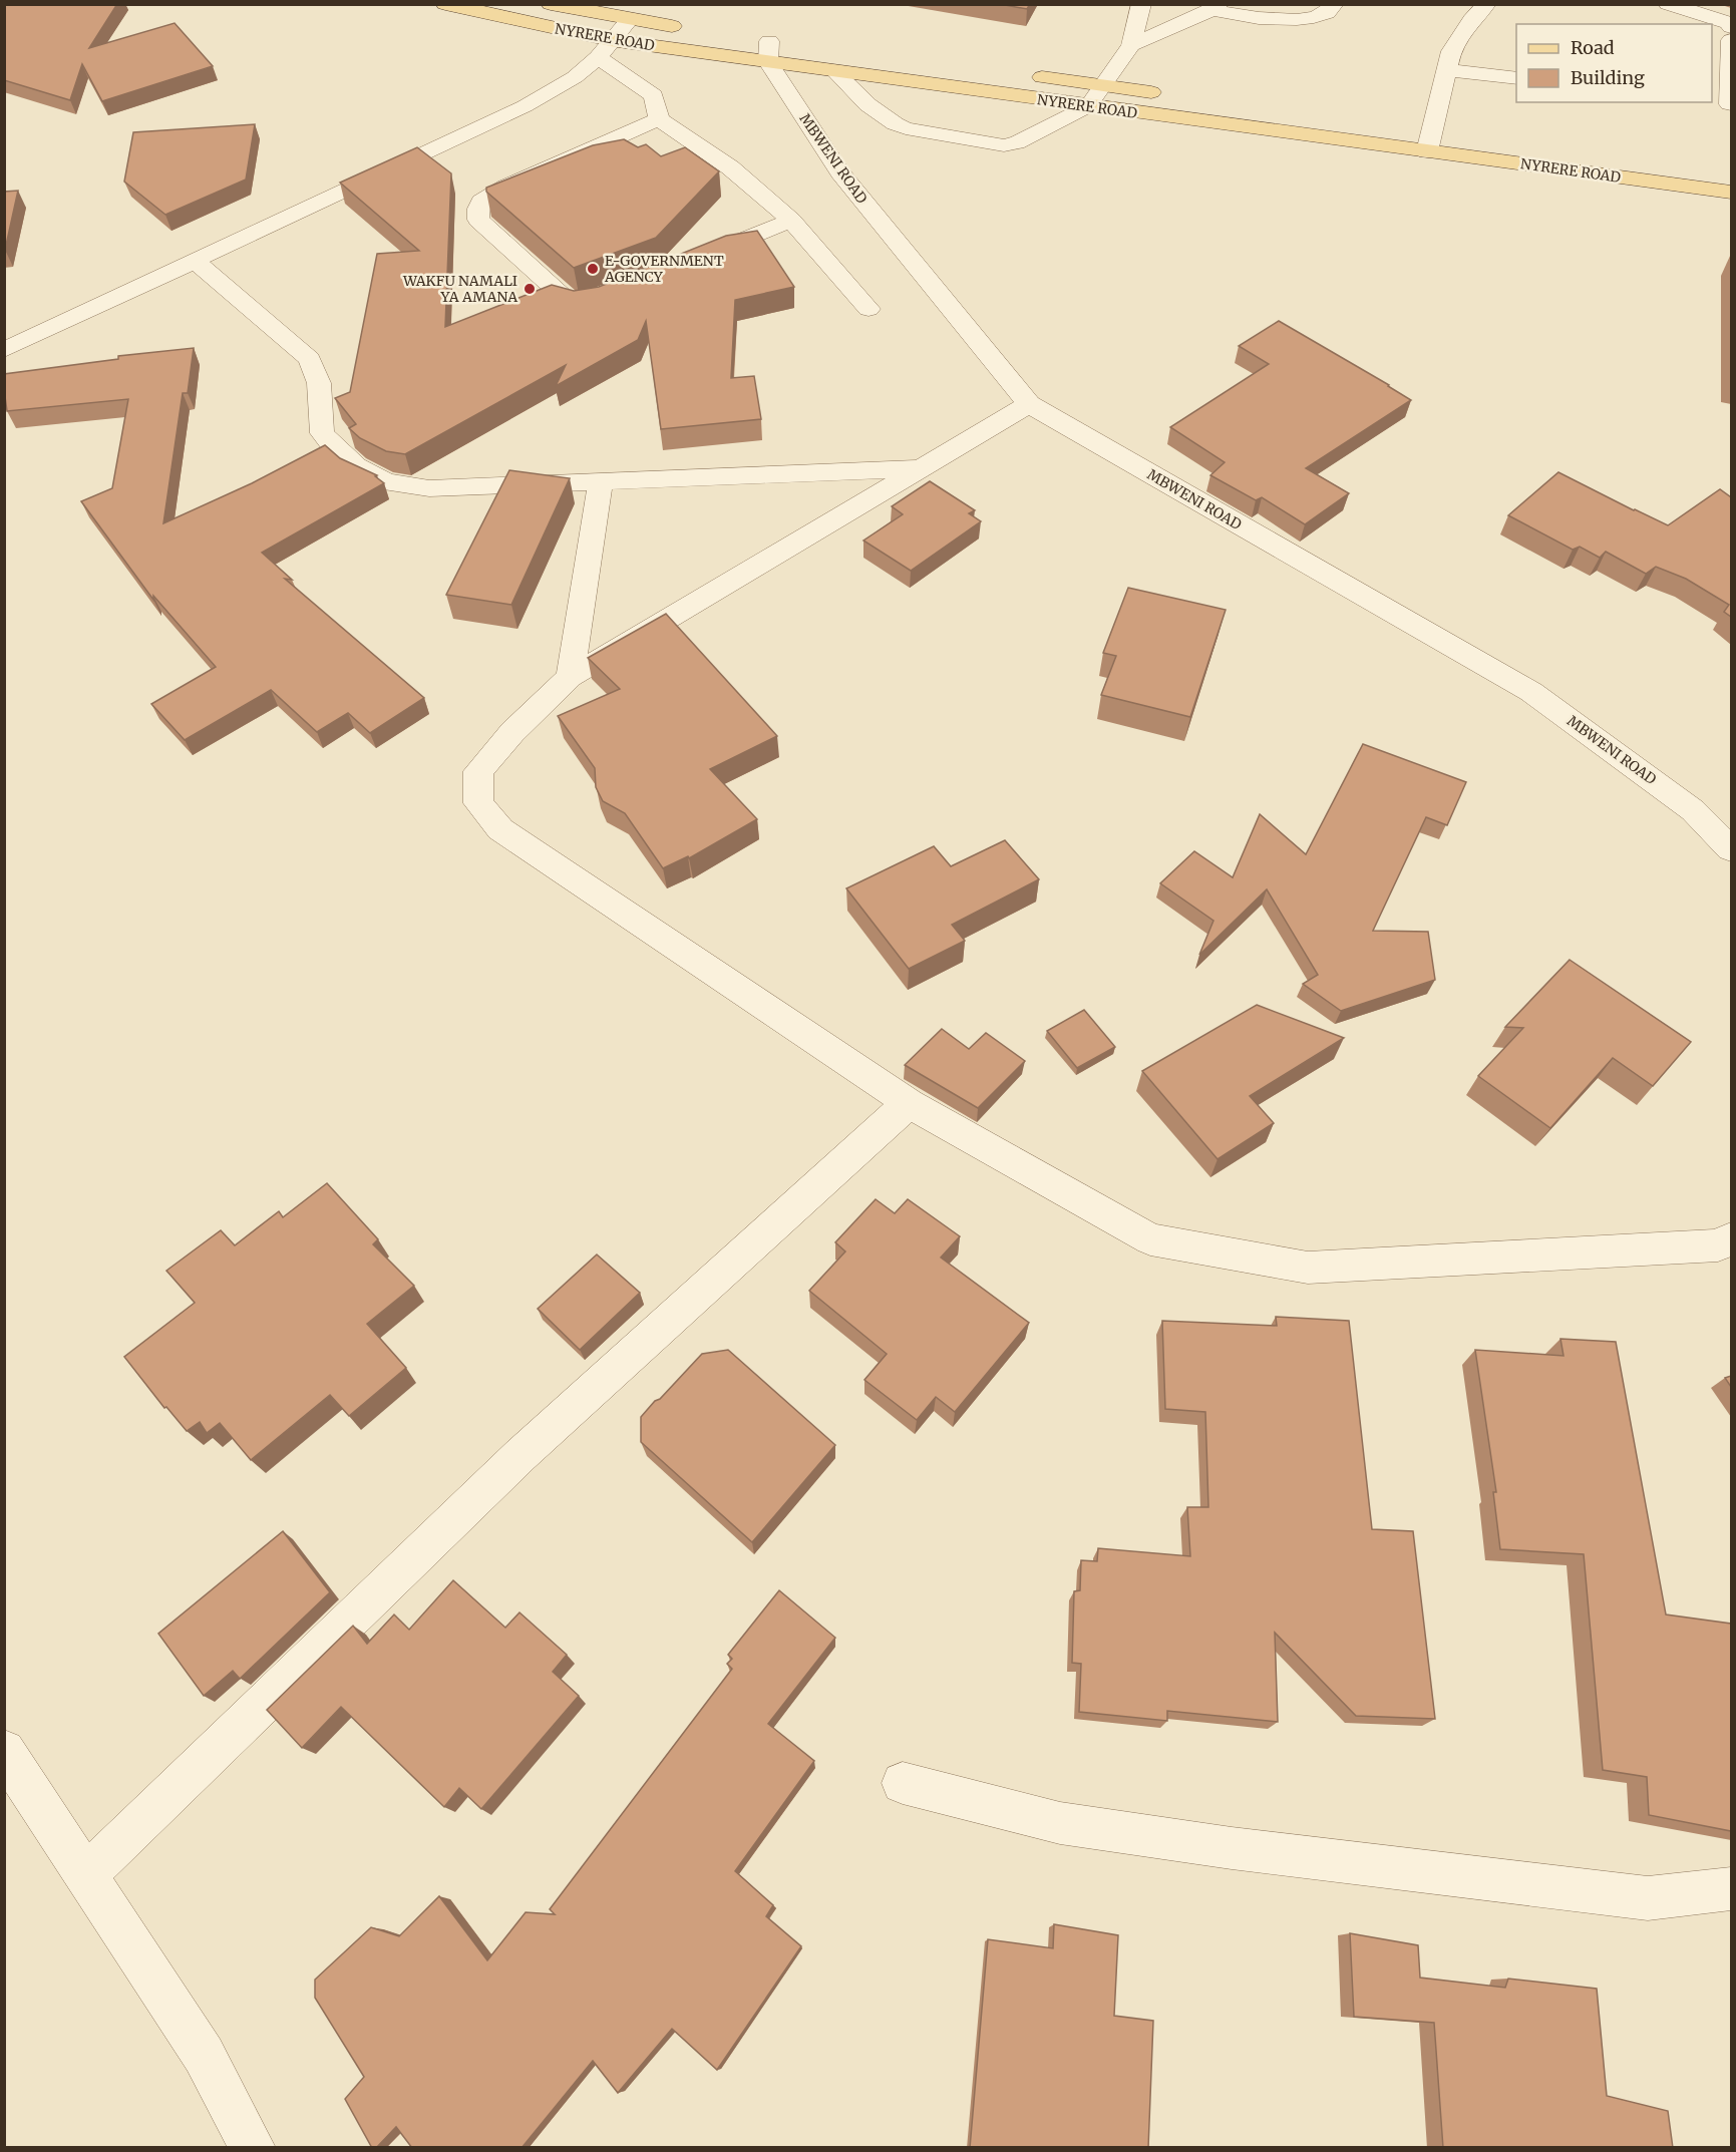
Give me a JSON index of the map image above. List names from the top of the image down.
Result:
{
  "streets": {
    "main road": ["NYRERE ROAD"],
    "street": ["MBWENI ROAD"]
  },
  "crossings": [
    ["NYRERE ROAD", "MBWENI ROAD"]
  ],
  "places": ["E-GOVERNMENT AGENCY", "WAKFU NAMALI YA AMANA"],
  "legend": ["Road", "Building"]
}
